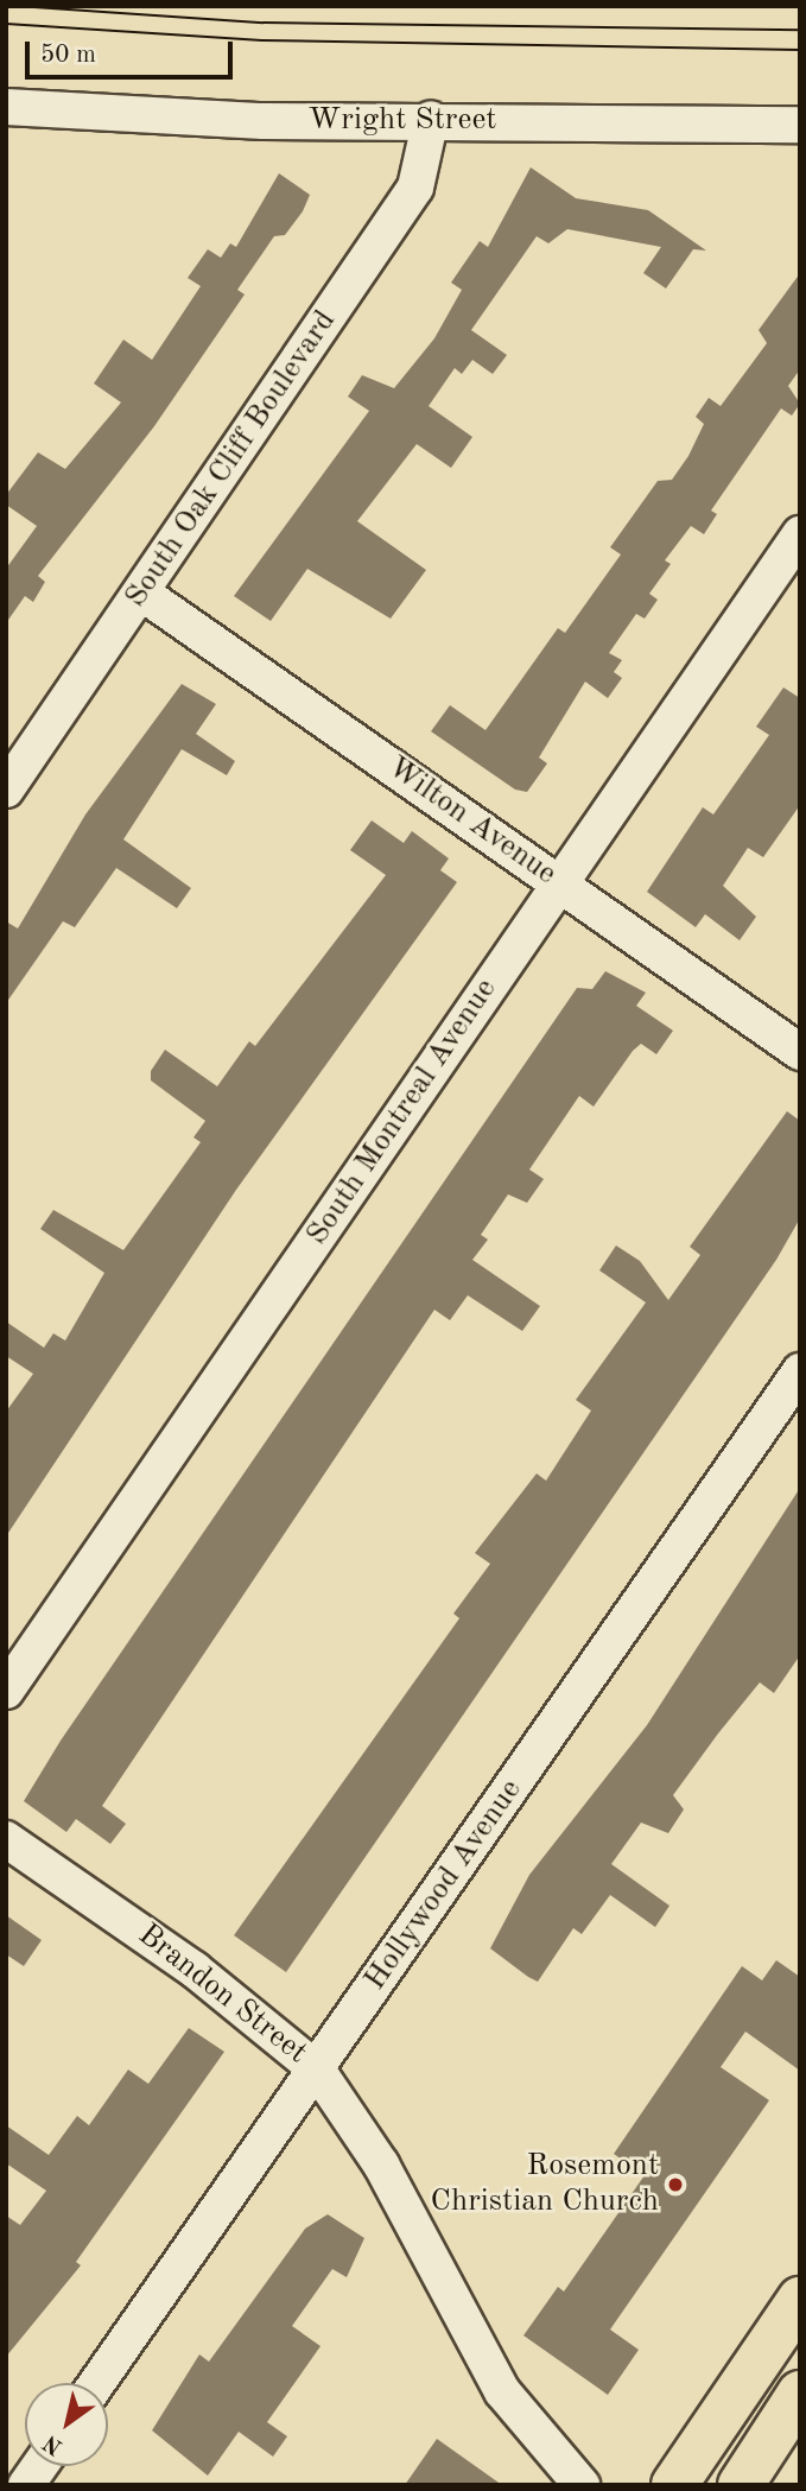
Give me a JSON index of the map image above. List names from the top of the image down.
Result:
{
  "streets": {
    "street": [
      "Wright Street",
      "South Oak Cliff Boulevard",
      "Wilton Avenue",
      "South Montreal Avenue",
      "Hollywood Avenue",
      "Brandon Street"
    ]
  },
  "crossings": [
    ["Wright Street", "South Oak Cliff Boulevard"],
    ["South Oak Cliff Boulevard", "Wilton Avenue"],
    ["Wilton Avenue", "South Montreal Avenue"],
    ["Hollywood Avenue", "Brandon Street"]
  ],
  "places": ["Rosemont Christian Church"],
  "scale_bar": "50 m",
  "north": "bottom left"
}
